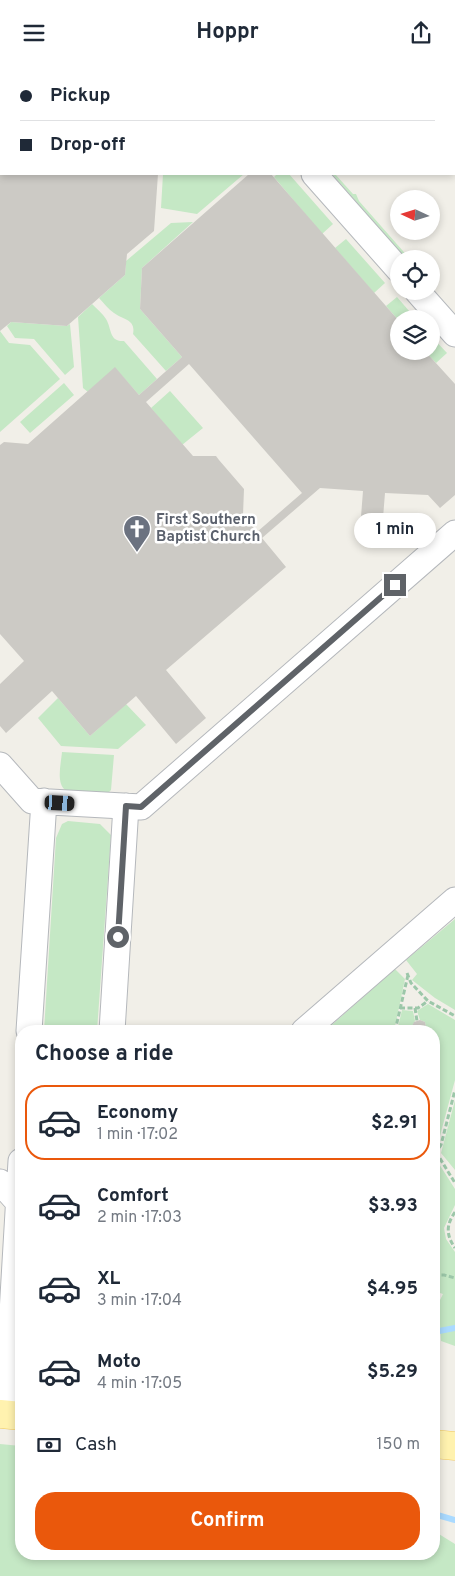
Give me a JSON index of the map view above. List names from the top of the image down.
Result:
{
  "places": {
    "church": ["First Southern Baptist Church"]
  },
  "north": "left",
  "page": {
    "header": "Hoppr",
    "banner": ["Pickup", "Drop-off"],
    "bubble": "1 min",
    "heading": "Choose a ride",
    "list": [
      {
        "name": "Economy",
        "note": "1 min · 17:02",
        "value": "$2.91"
      },
      {
        "name": "Comfort",
        "note": "2 min · 17:03",
        "value": "$3.93"
      },
      {
        "name": "XL",
        "note": "3 min · 17:04",
        "value": "$4.95"
      },
      {
        "name": "Moto",
        "note": "4 min · 17:05",
        "value": "$5.29"
      }
    ],
    "pay": ["Cash", "150 m"],
    "buttons": "Confirm"
  }
}
